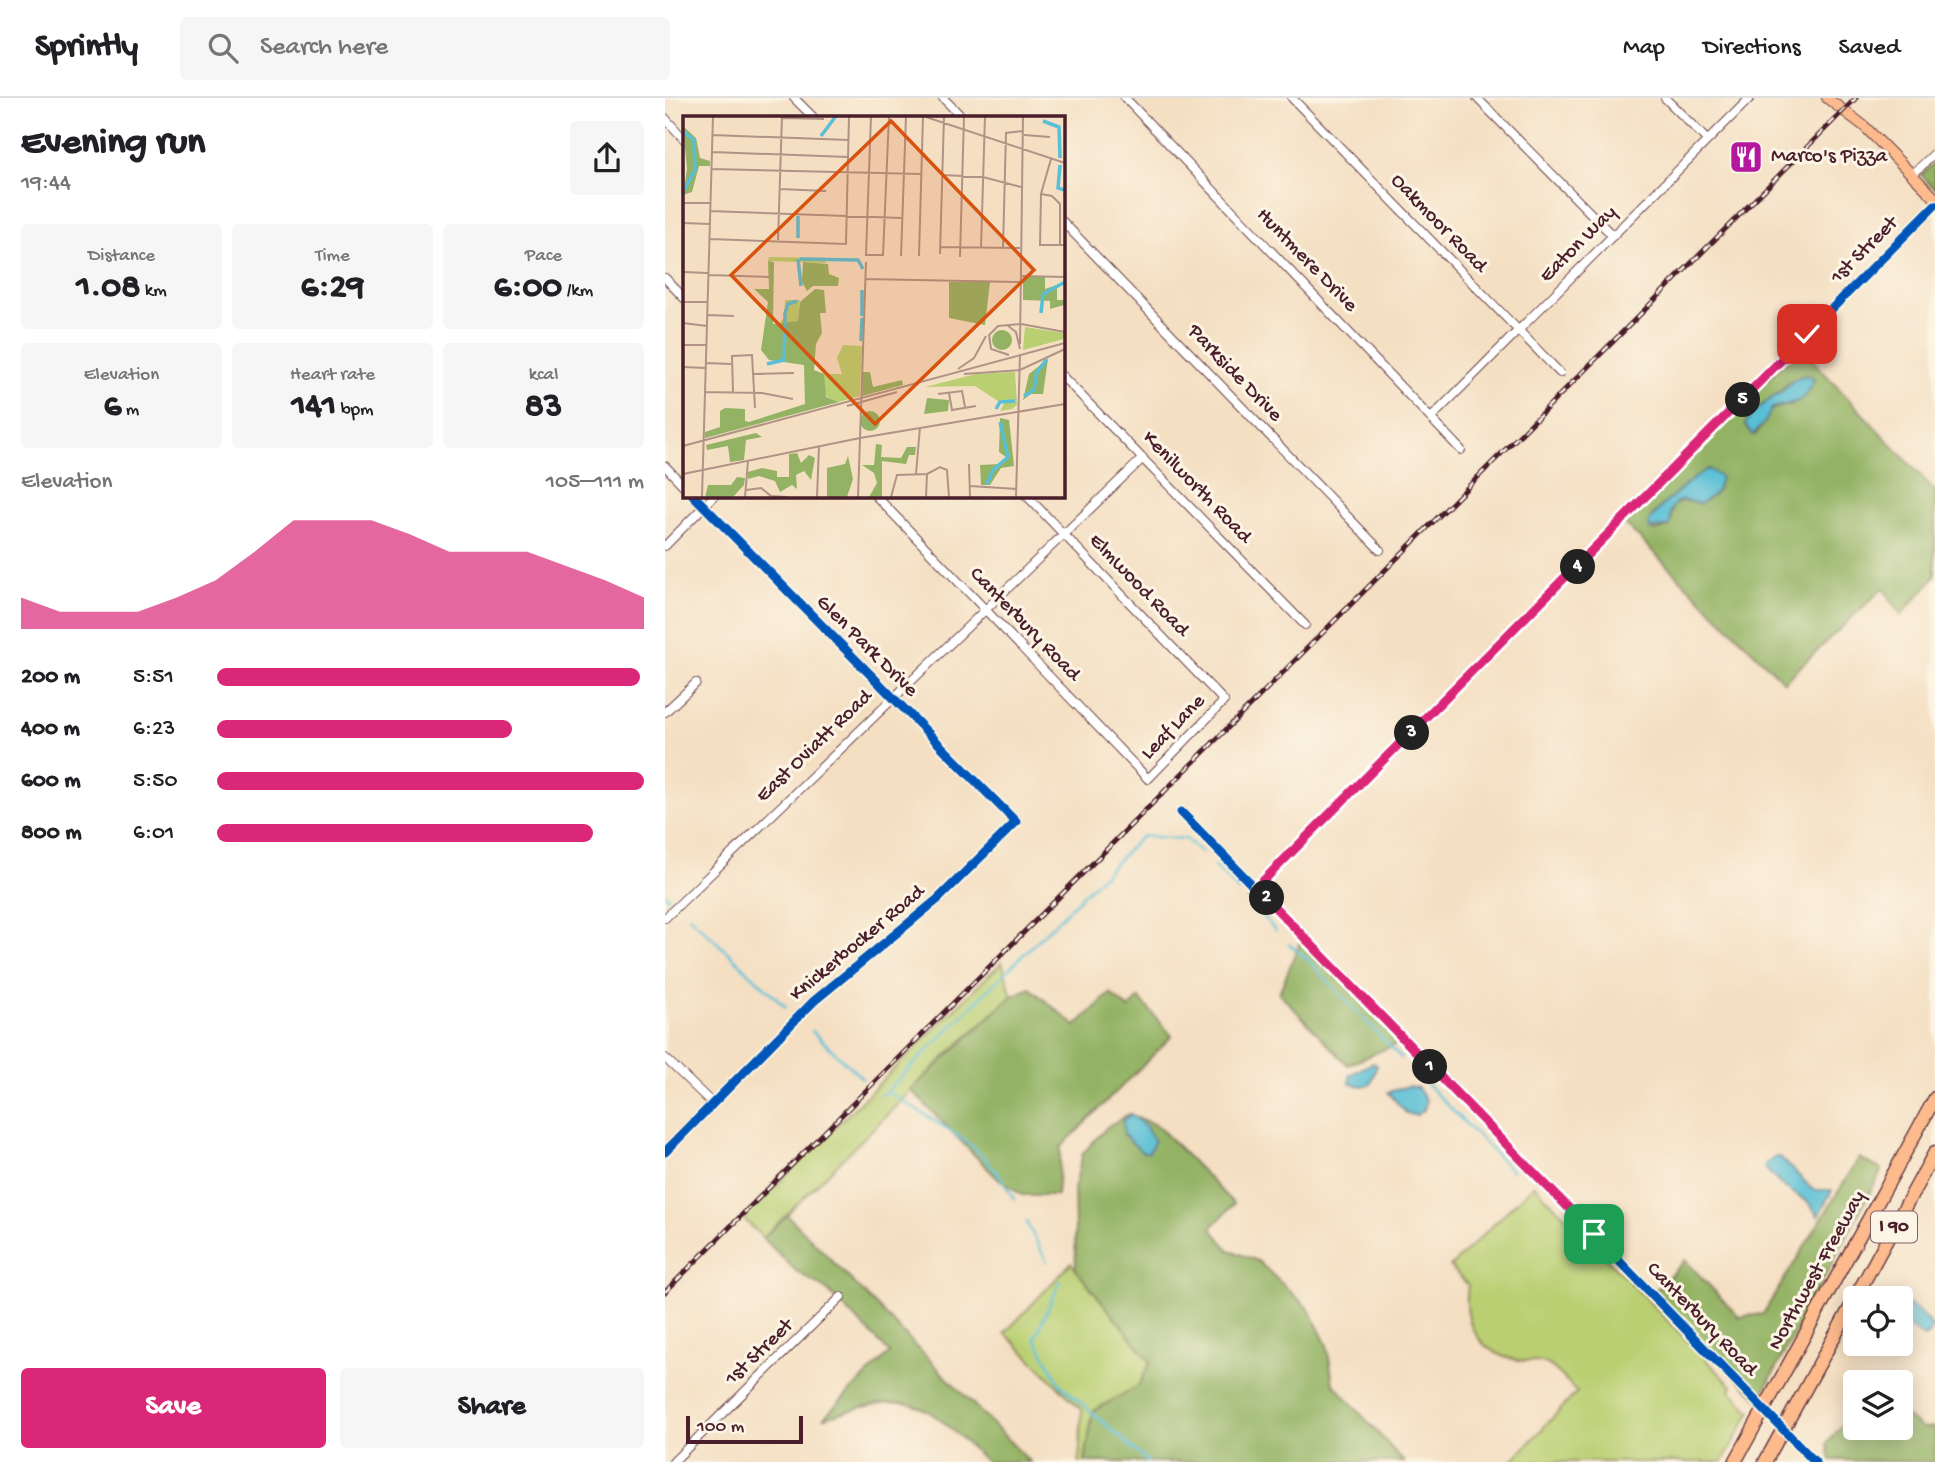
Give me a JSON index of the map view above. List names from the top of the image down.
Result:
{
  "streets": {
    "highway": ["I 90", "Northwest Freeway"],
    "street": [
      "Oakmoor Road",
      "Eaton Way",
      "1st Street",
      "Huntmere Drive",
      "Parkside Drive",
      "Kenilworth Road",
      "Elmwood Road",
      "Canterbury Road",
      "Glen Park Drive",
      "Leaf Lane",
      "East Oviatt Road",
      "Knickerbocker Road"
    ]
  },
  "crossings": [
    ["Oakmoor Road", "Eaton Way"],
    ["Eaton Way", "Huntmere Drive"],
    ["1st Street", "Canterbury Road"],
    ["Kenilworth Road", "East Oviatt Road"],
    ["Elmwood Road", "Leaf Lane"],
    ["Elmwood Road", "East Oviatt Road"],
    ["Canterbury Road", "Leaf Lane"],
    ["Canterbury Road", "East Oviatt Road"],
    ["Glen Park Drive", "East Oviatt Road"],
    ["Glen Park Drive", "Knickerbocker Road"]
  ],
  "places": {
    "restaurant": ["Marco's Pizza"]
  },
  "scale_bar": "100 m",
  "page": {
    "header": "Sprintly",
    "search": "Search here",
    "nav": ["Map", "Directions", "Saved"],
    "heading": ["Evening run", "19:44"],
    "stats": [
      ["Distance", "1.08 km"],
      ["Time", "6:29"],
      ["Pace", "6:00 /km"],
      ["Elevation", "6 m"],
      ["Heart rate", "141 bpm"],
      ["kcal", "83"]
    ],
    "pins": [
      "5",
      "4",
      "3",
      "2",
      "1"
    ],
    "chart": ["Elevation", "105–111 m"],
    "list": [
      {
        "name": "200 m",
        "note": "5:51"
      },
      {
        "name": "400 m",
        "note": "6:23"
      },
      {
        "name": "600 m",
        "note": "5:50"
      },
      {
        "name": "800 m",
        "note": "6:01"
      }
    ],
    "buttons": ["Save", "Share"],
    "scale": "100 m"
  }
}
